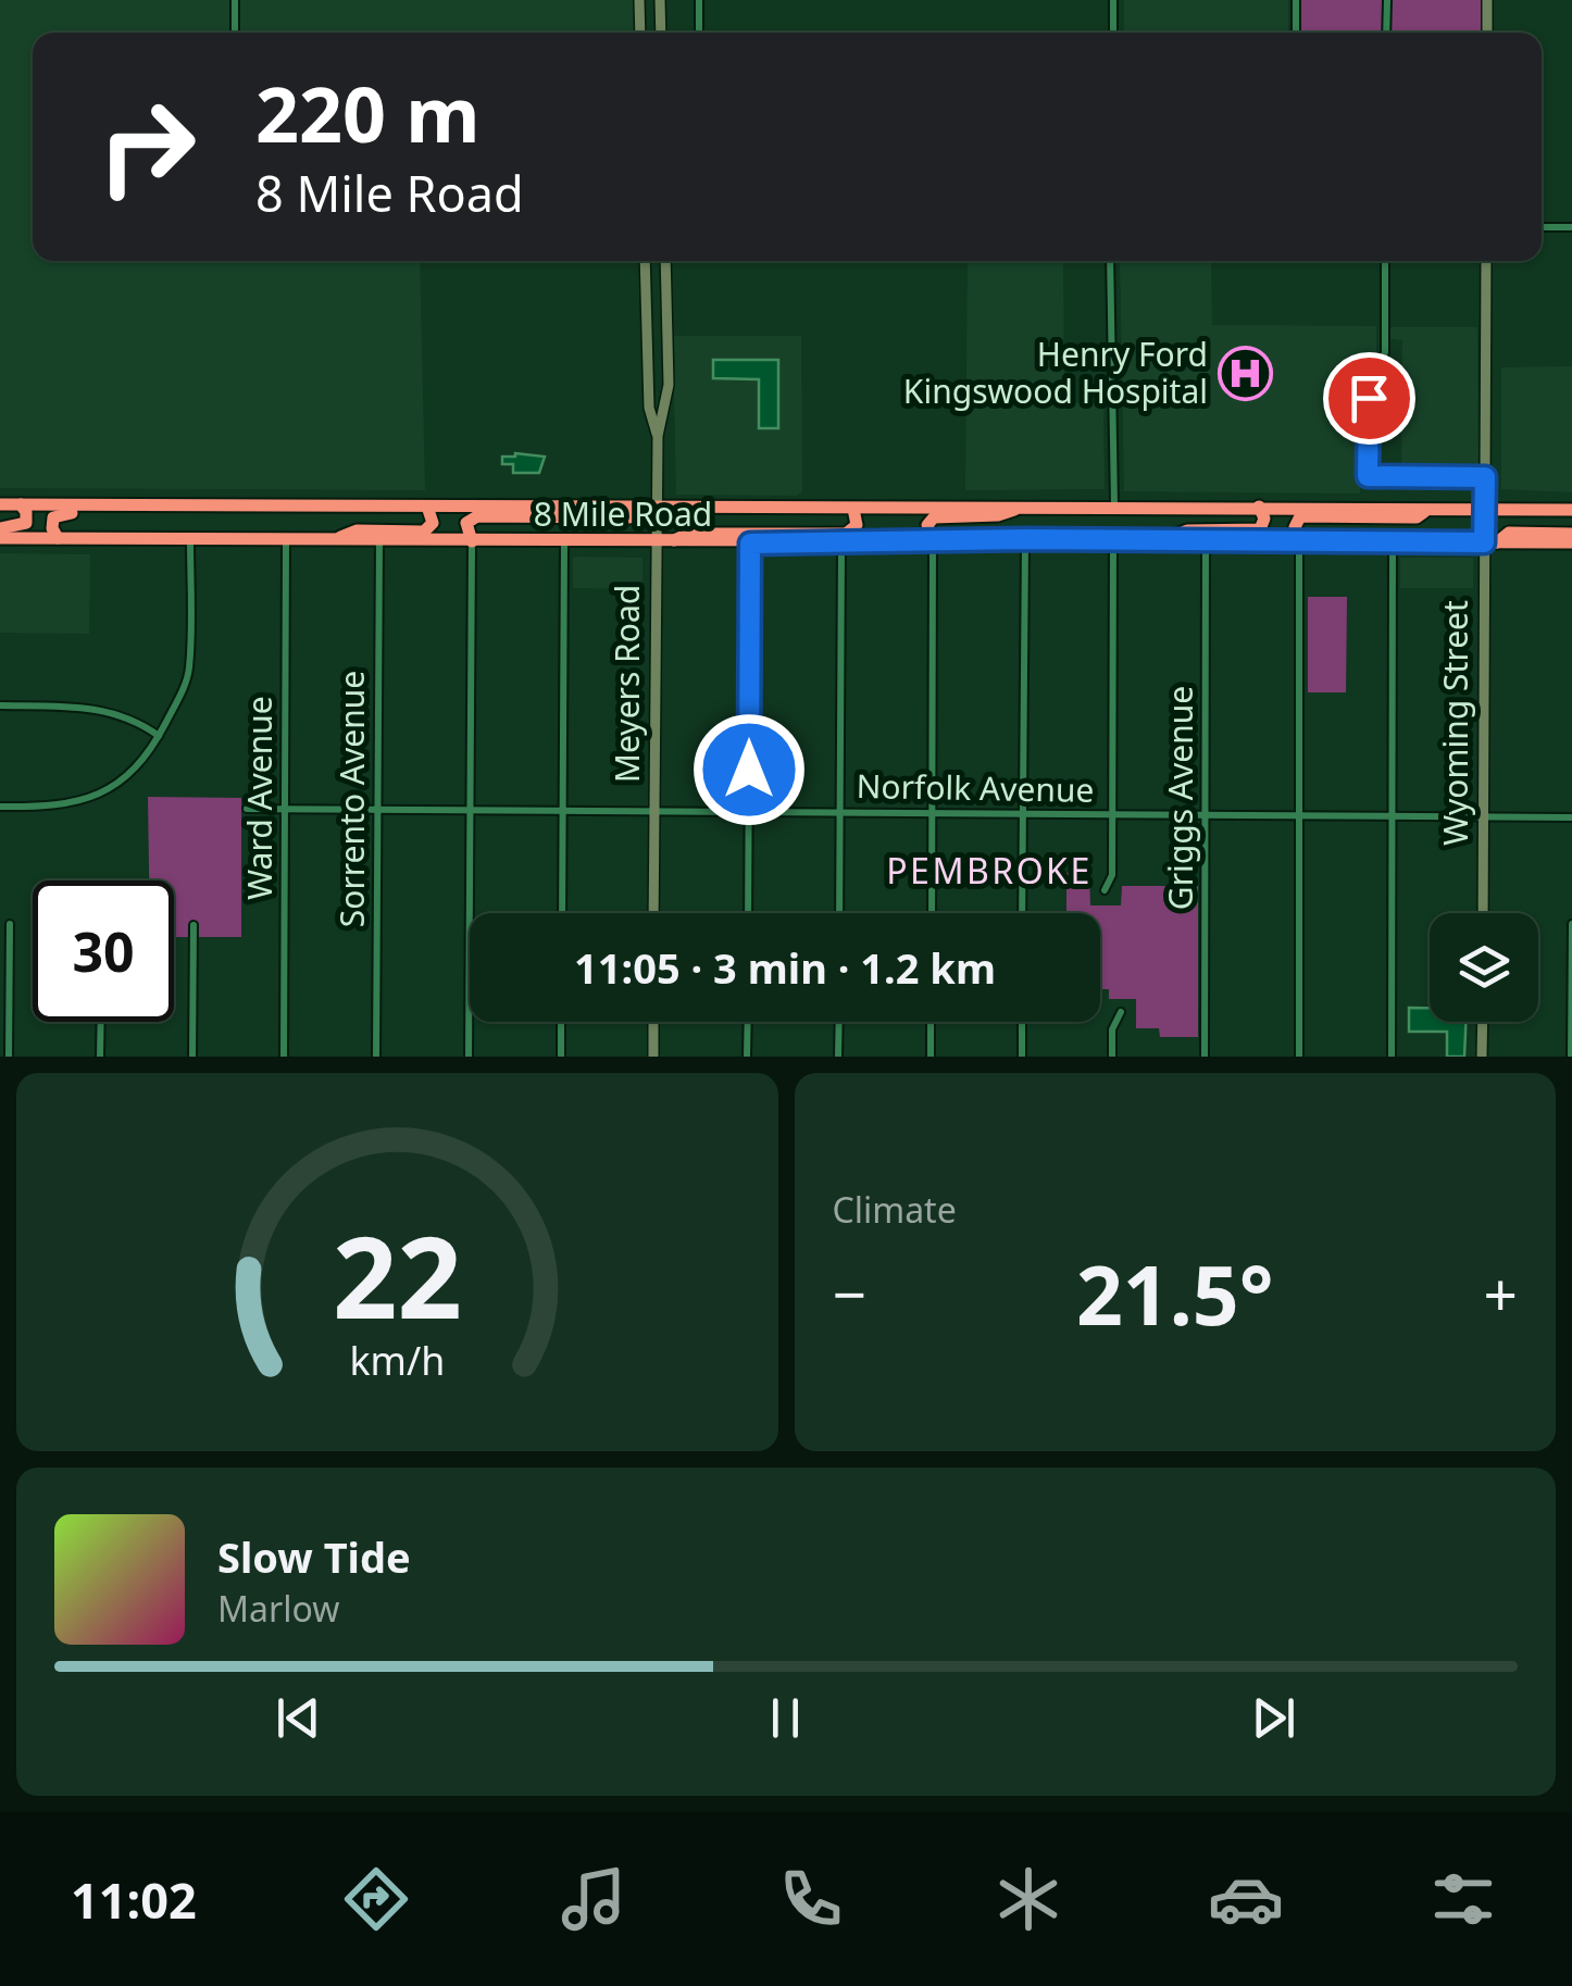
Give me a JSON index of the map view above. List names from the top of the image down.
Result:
{
  "streets": {
    "highway": ["8 Mile Road"],
    "street": [
      "Meyers Road",
      "Wyoming Street",
      "Norfolk Avenue",
      "Ward Avenue",
      "Griggs Avenue",
      "Sorrento Avenue"
    ]
  },
  "crossings": [
    ["8 Mile Road", "Meyers Road"],
    ["8 Mile Road", "Wyoming Street"],
    ["8 Mile Road", "Ward Avenue"],
    ["8 Mile Road", "Griggs Avenue"],
    ["8 Mile Road", "Sorrento Avenue"],
    ["Meyers Road", "Norfolk Avenue"],
    ["Wyoming Street", "Norfolk Avenue"],
    ["Norfolk Avenue", "Ward Avenue"],
    ["Norfolk Avenue", "Griggs Avenue"],
    ["Norfolk Avenue", "Sorrento Avenue"]
  ],
  "districts": ["PEMBROKE"],
  "places": {
    "hospital": ["Henry Ford Kingswood Hospital"]
  },
  "page": {
    "turn": ["220 m", "8 Mile Road"],
    "limit": "30",
    "trip": "11:05 · 3 min · 1.2 km",
    "tile": "Climate",
    "heat": ["−", "21.5°", "+"],
    "song": ["Slow Tide", "Marlow"],
    "tabs": "11:02",
    "gauge": ["22", "km/h"]
  }
}
